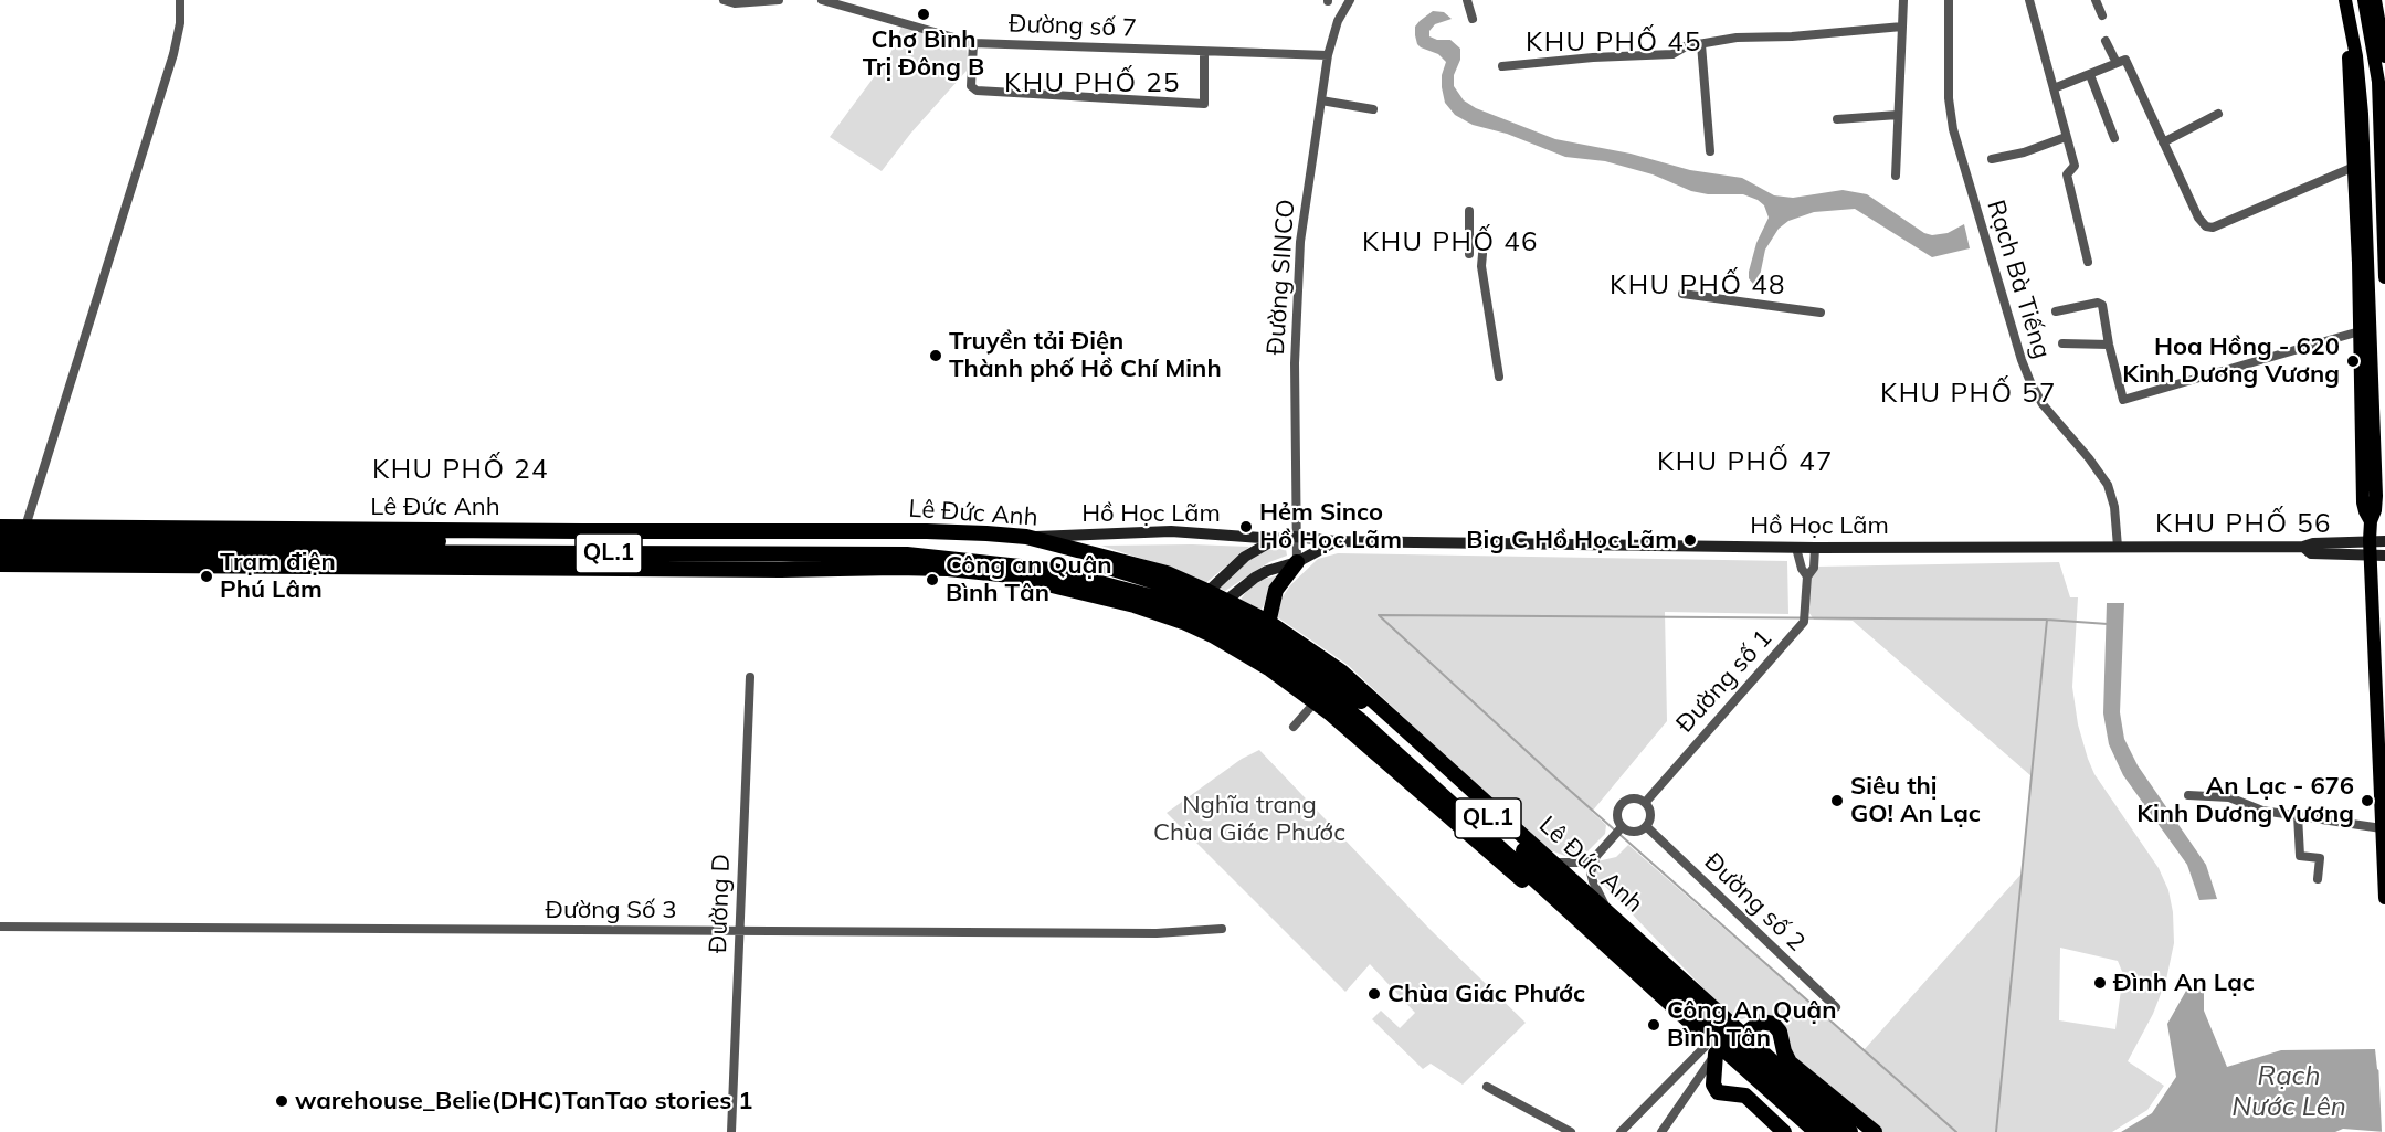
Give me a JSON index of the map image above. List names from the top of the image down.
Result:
{
  "streets": {
    "highway": ["Lê Đức Anh", "QL.1"],
    "main road": ["Hồ Học Lãm"],
    "street": [
      "Đường số 7",
      "Đường SINCO",
      "Rạch Bà Tiếng",
      "Đường số 1",
      "Đường số 2",
      "Đường D",
      "Đường Số 3"
    ]
  },
  "crossings": [
    ["Đường số 7", "Đường SINCO"],
    ["Đường SINCO", "Hồ Học Lãm"],
    ["Rạch Bà Tiếng", "Hồ Học Lãm"],
    ["Lê Đức Anh", "Hồ Học Lãm"],
    ["Lê Đức Anh", "QL.1"],
    ["Hồ Học Lãm", "Đường số 1"],
    ["Đường số 1", "Đường số 2"],
    ["Đường D", "Đường Số 3"]
  ],
  "districts": [
    "KHU PHỐ 45",
    "KHU PHỐ 25",
    "KHU PHỐ 46",
    "KHU PHỐ 48",
    "KHU PHỐ 57",
    "KHU PHỐ 47",
    "KHU PHỐ 24",
    "KHU PHỐ 56"
  ],
  "water": ["Rạch Nước Lên"],
  "parks": ["Nghĩa trang Chùa Giác Phước"],
  "places": [
    "Chợ Bình Trị Đông B",
    "Truyền tải Điện Thành phố Hồ Chí Minh",
    "Hoa Hồng - 620 Kinh Dương Vương",
    "Hẻm Sinco Hồ Học Lãm",
    "Big C Hồ Học Lãm",
    "Trạm điện Phú Lâm",
    "Công an Quận Bình Tân",
    "Siêu thị GO! An Lạc",
    "An Lạc - 676 Kinh Dương Vương",
    "Đình An Lạc",
    "Chùa Giác Phước",
    "Công An Quận Bình Tân",
    "warehouse_Belie(DHC)TanTao stories 1"
  ]
}
